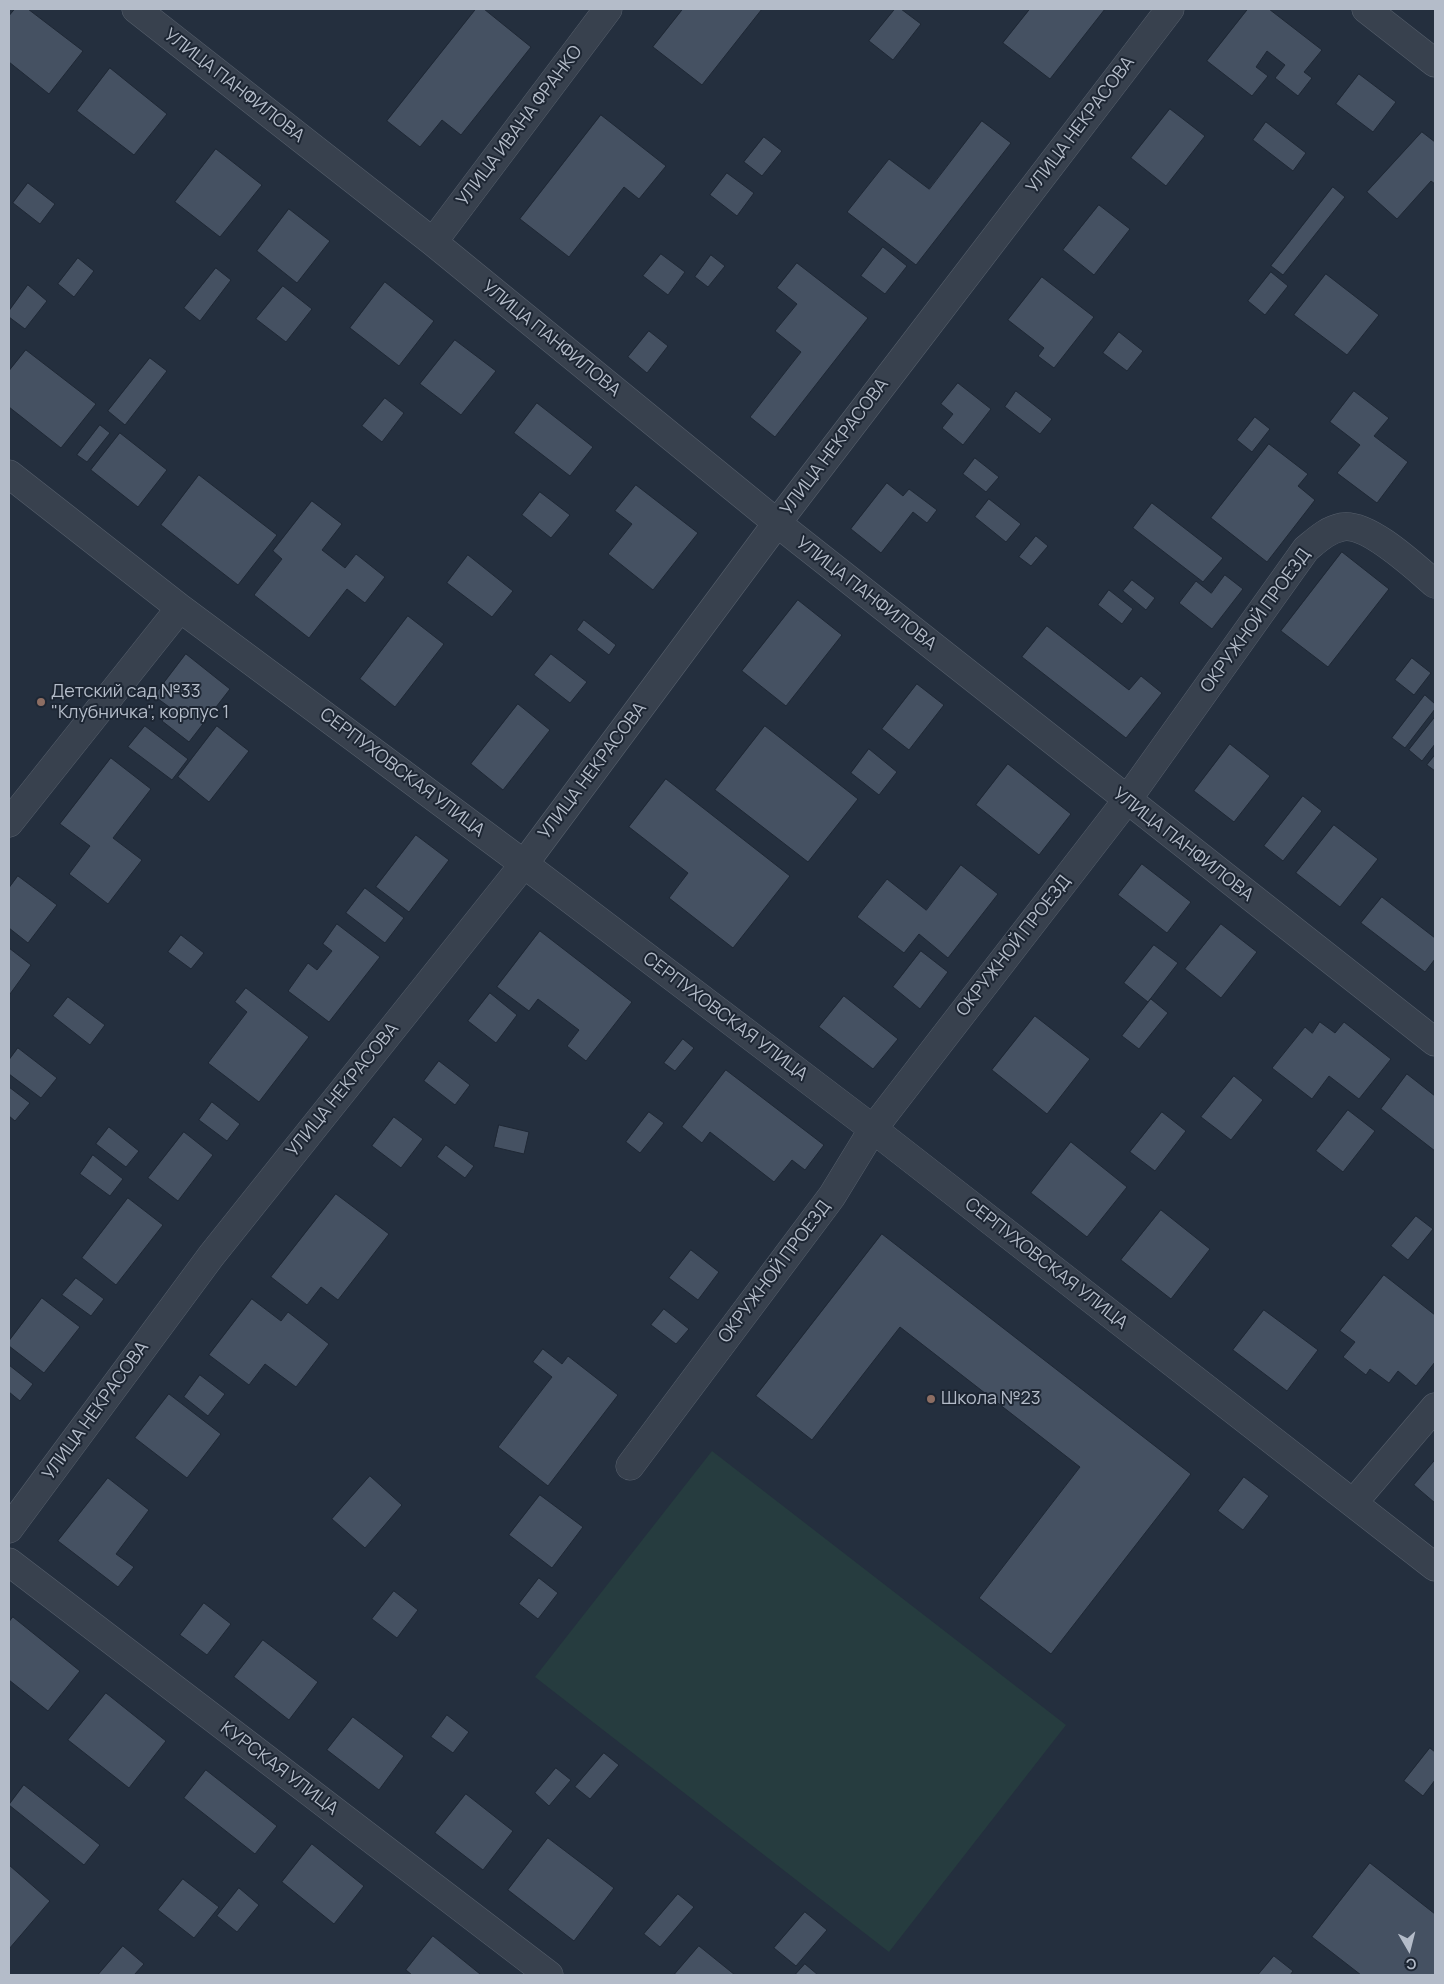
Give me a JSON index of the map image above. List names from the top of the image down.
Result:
{
  "streets": {
    "street": [
      "УЛИЦА ПАНФИЛОВА",
      "УЛИЦА НЕКРАСОВА",
      "УЛИЦА ИВАНА ФРАНКО",
      "ОКРУЖНОЙ ПРОЕЗД",
      "СЕРПУХОВСКАЯ УЛИЦА",
      "КУРСКАЯ УЛИЦА"
    ]
  },
  "crossings": [
    ["УЛИЦА ПАНФИЛОВА", "УЛИЦА НЕКРАСОВА"],
    ["УЛИЦА ПАНФИЛОВА", "УЛИЦА ИВАНА ФРАНКО"],
    ["УЛИЦА ПАНФИЛОВА", "ОКРУЖНОЙ ПРОЕЗД"],
    ["УЛИЦА НЕКРАСОВА", "СЕРПУХОВСКАЯ УЛИЦА"],
    ["ОКРУЖНОЙ ПРОЕЗД", "СЕРПУХОВСКАЯ УЛИЦА"]
  ],
  "places": ["Детский сад №33 \"Клубничка\", корпус 1", "Школа №23"],
  "north": "bottom"
}
